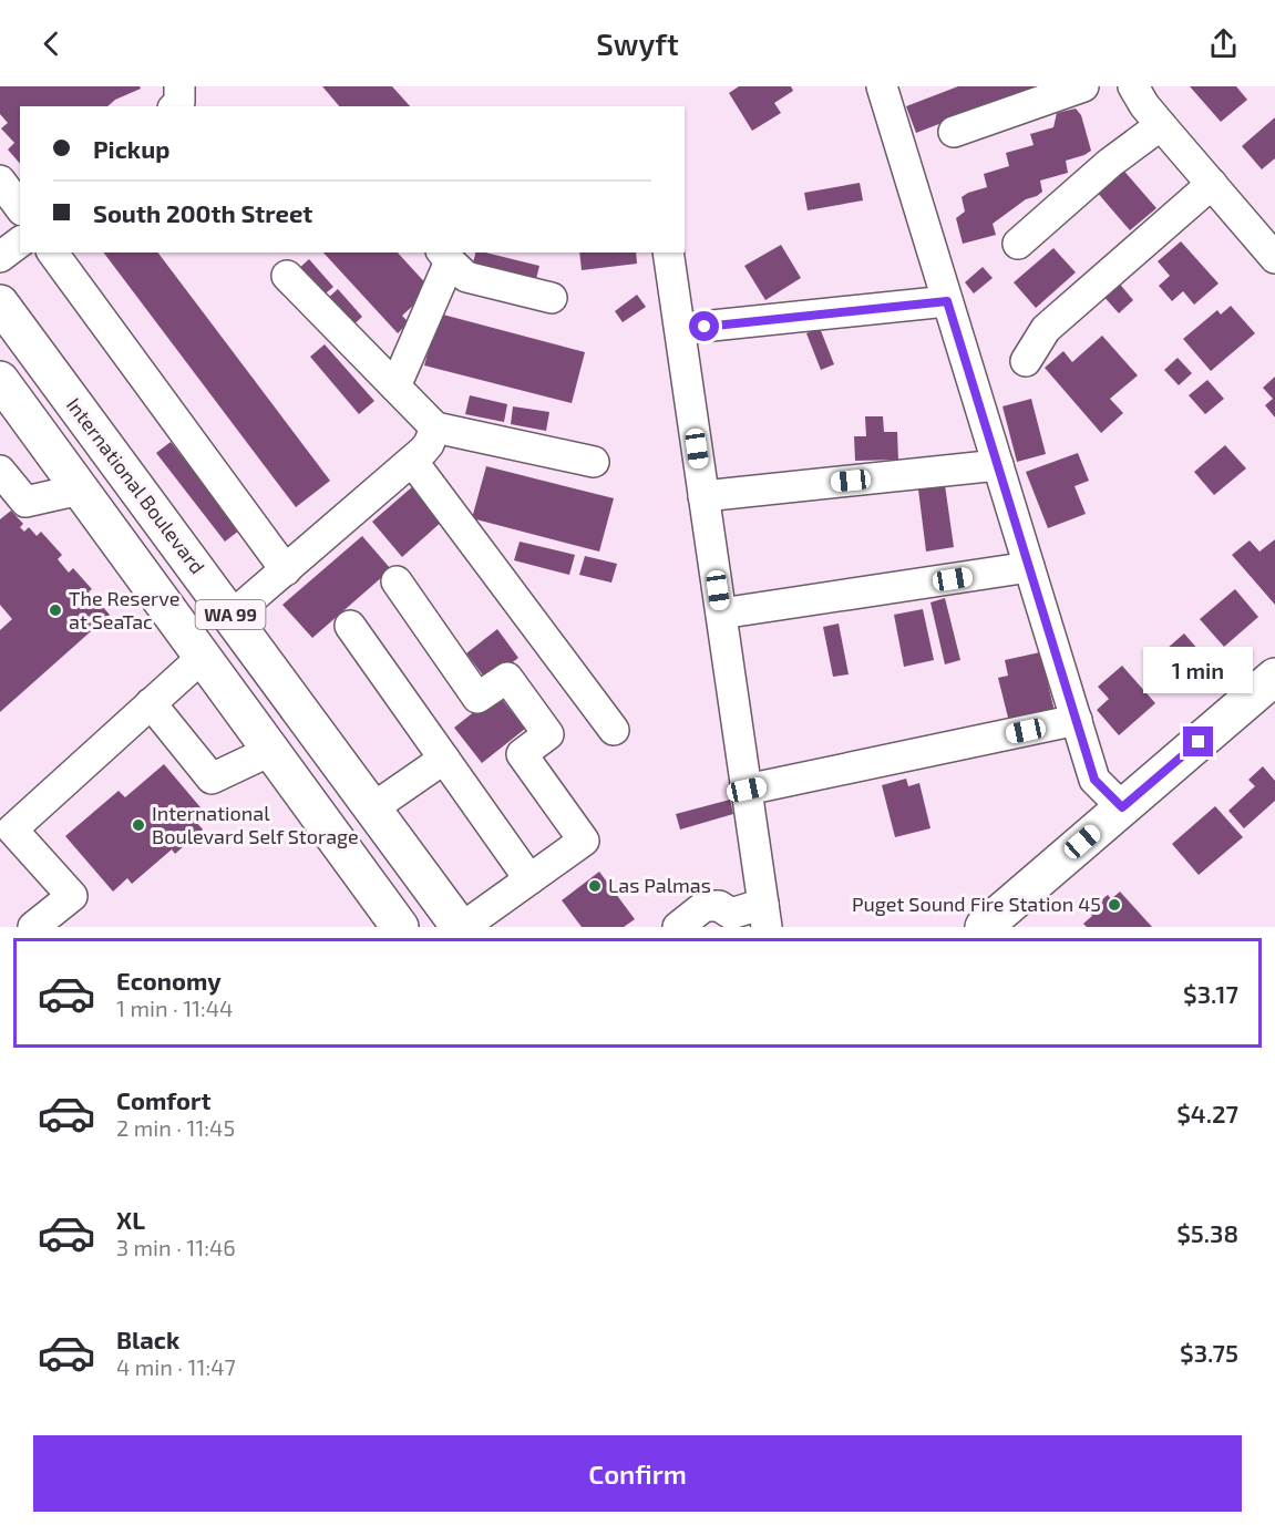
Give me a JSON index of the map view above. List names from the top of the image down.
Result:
{
  "streets": {
    "main road": ["International Boulevard", "WA 99"]
  },
  "places": [
    "The Reserve at SeaTac",
    "International Boulevard Self Storage",
    "Las Palmas",
    "Puget Sound Fire Station 45"
  ],
  "page": {
    "header": "Swyft",
    "banner": ["Pickup", "South 200th Street"],
    "bubble": "1 min",
    "list": [
      {
        "name": "Economy",
        "note": "1 min · 11:44",
        "value": "$3.17"
      },
      {
        "name": "Comfort",
        "note": "2 min · 11:45",
        "value": "$4.27"
      },
      {
        "name": "XL",
        "note": "3 min · 11:46",
        "value": "$5.38"
      },
      {
        "name": "Black",
        "note": "4 min · 11:47",
        "value": "$3.75"
      }
    ],
    "buttons": "Confirm"
  }
}
